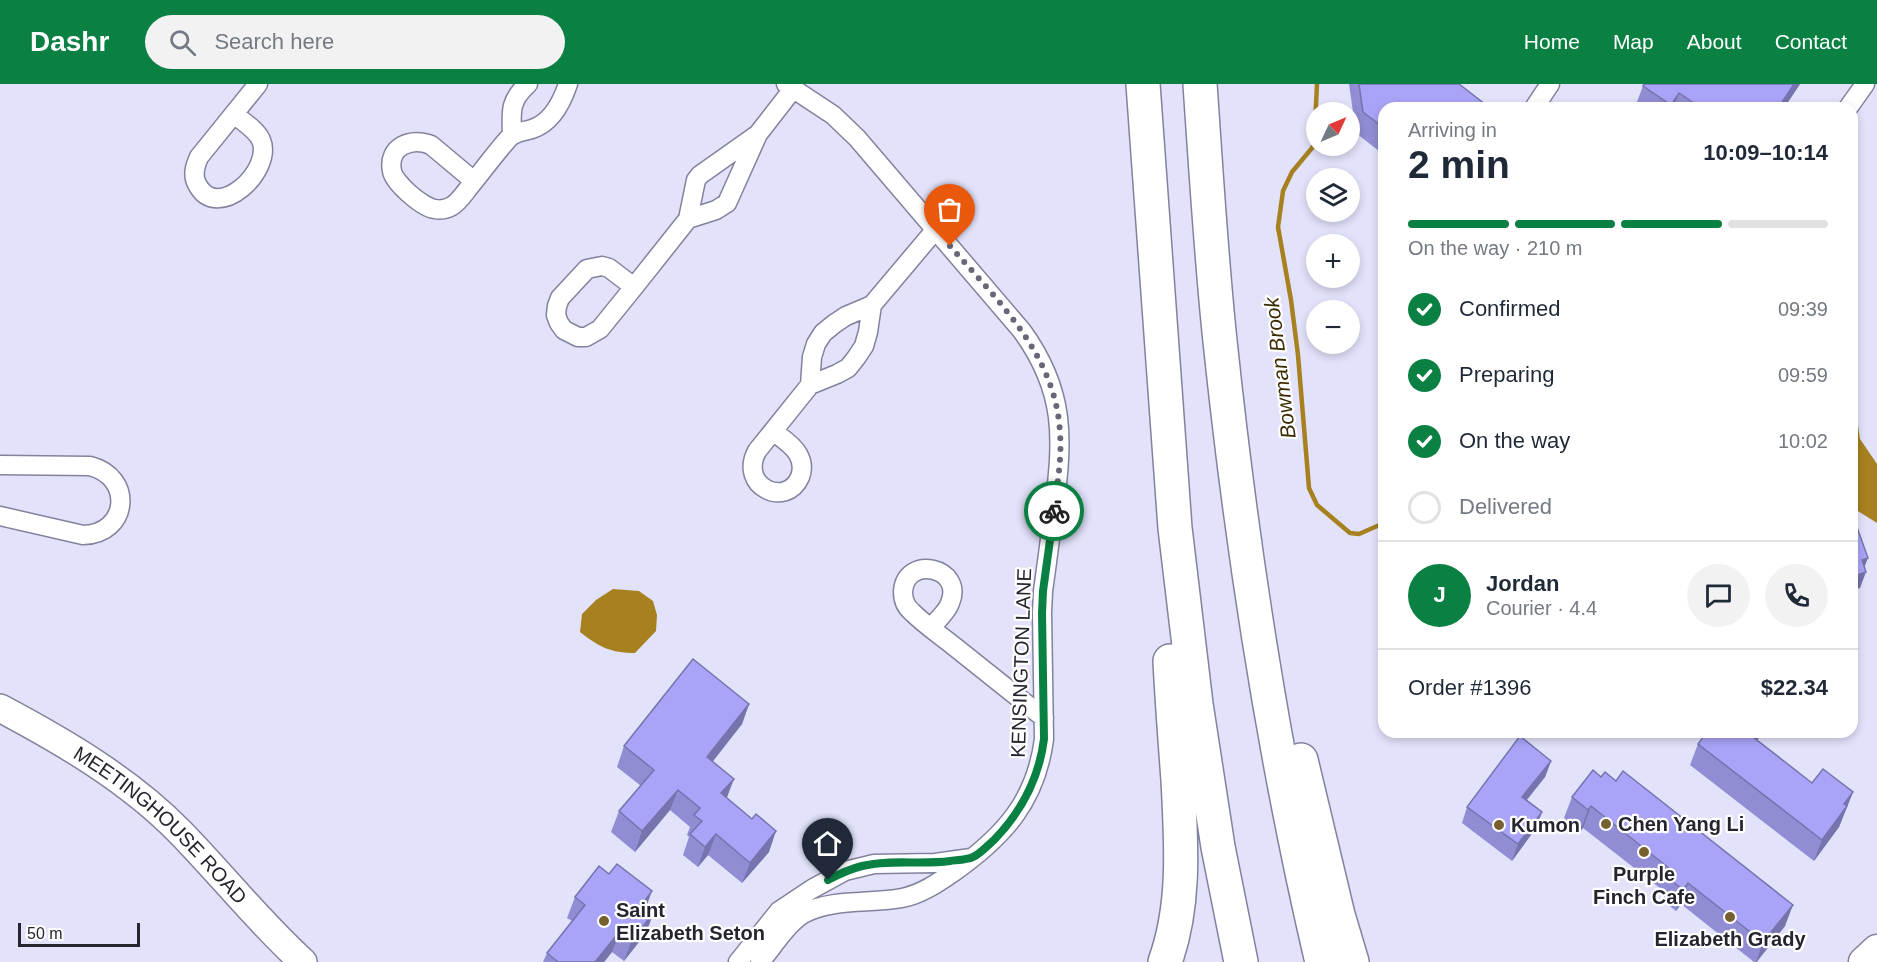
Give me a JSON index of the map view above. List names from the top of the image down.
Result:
{
  "streets": {
    "street": ["KENSINGTON LANE", "MEETINGHOUSE ROAD"]
  },
  "water": ["Bowman Brook"],
  "places": [
    "Chen Yang Li",
    "Kumon",
    "Purple Finch Cafe",
    "Elizabeth Grady",
    "Saint Elizabeth Seton"
  ],
  "scale_bar": "50 m",
  "north": "top right",
  "page": {
    "header": "Dashr",
    "search": "Search here",
    "nav": [
      "Home",
      "Map",
      "About",
      "Contact"
    ],
    "map_buttons": ["+", "−"],
    "heading": ["2 min", "Arriving in", "10:09–10:14"],
    "panel": [
      "Jordan",
      "Courier · 4.4",
      "Order #1396",
      "$22.34"
    ],
    "bar": "On the way · 210 m",
    "list": [
      ["Confirmed", "09:39"],
      ["Preparing", "09:59"],
      ["On the way", "10:02"],
      "Delivered"
    ],
    "round": "J",
    "scale": "50 m"
  }
}
